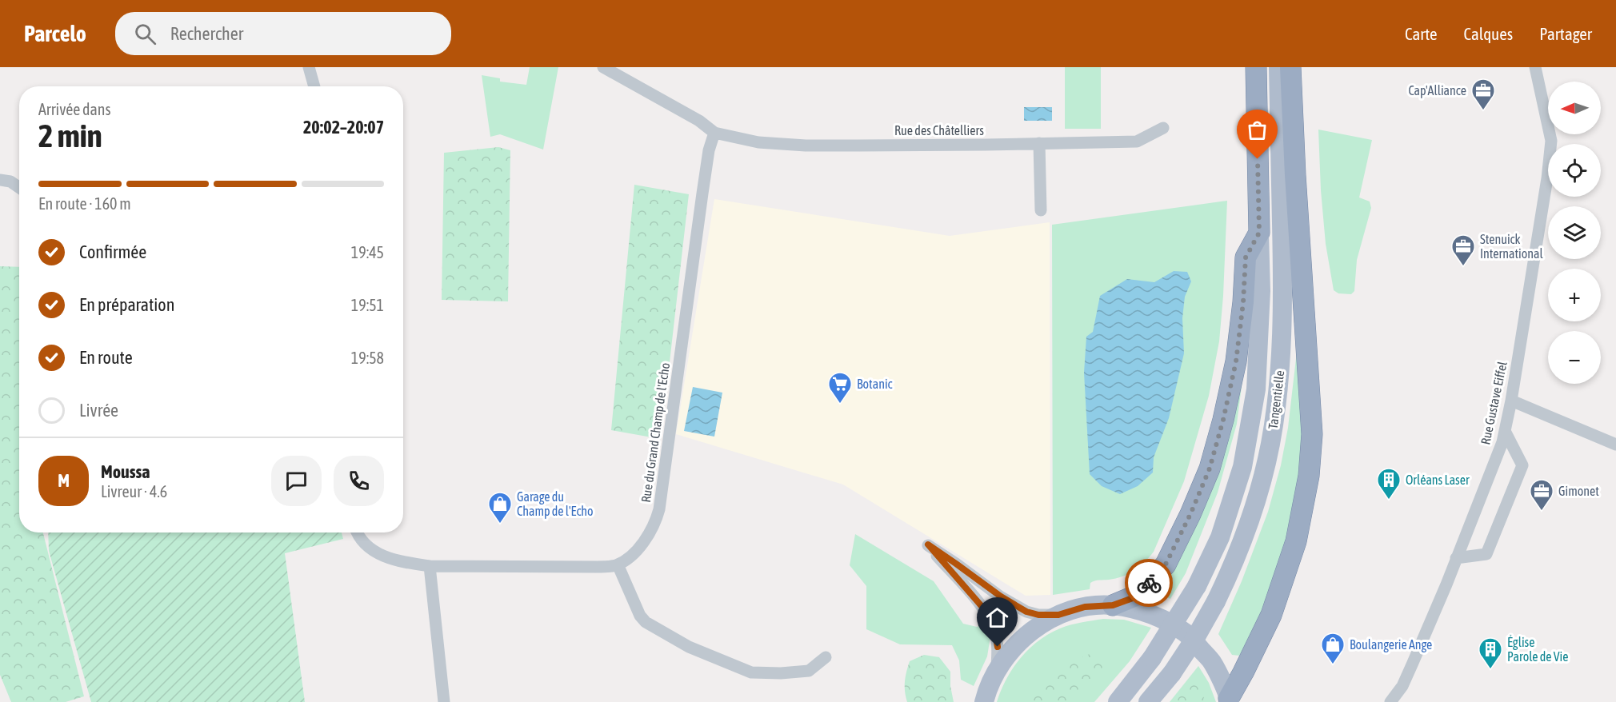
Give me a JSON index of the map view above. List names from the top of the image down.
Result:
{
  "streets": {
    "highway": ["Tangentielle"],
    "street": ["Rue des Châtelliers", "Rue Gustave Eiffel", "Rue du Grand Champ de l'Echo"]
  },
  "crossings": [
    ["Rue des Châtelliers", "Rue du Grand Champ de l'Echo"]
  ],
  "places": {
    "office": ["Cap'Alliance", "Stenuick International", "Gimonet"],
    "supermarket": ["Botanic"],
    "building": ["Orléans Laser", "Église Parole de Vie"],
    "shop": ["Garage du Champ de l'Echo", "Boulangerie Ange"]
  },
  "north": "left",
  "page": {
    "header": "Parcelo",
    "search": "Rechercher",
    "nav": ["Carte", "Calques", "Partager"],
    "map_buttons": ["+", "−"],
    "heading": ["2 min", "Arrivée dans", "20:02–20:07"],
    "panel": ["Moussa", "Livreur · 4.6"],
    "bar": "En route · 160 m",
    "list": [
      ["Confirmée", "19:45"],
      ["En préparation", "19:51"],
      ["En route", "19:58"],
      "Livrée"
    ],
    "round": "M"
  }
}
